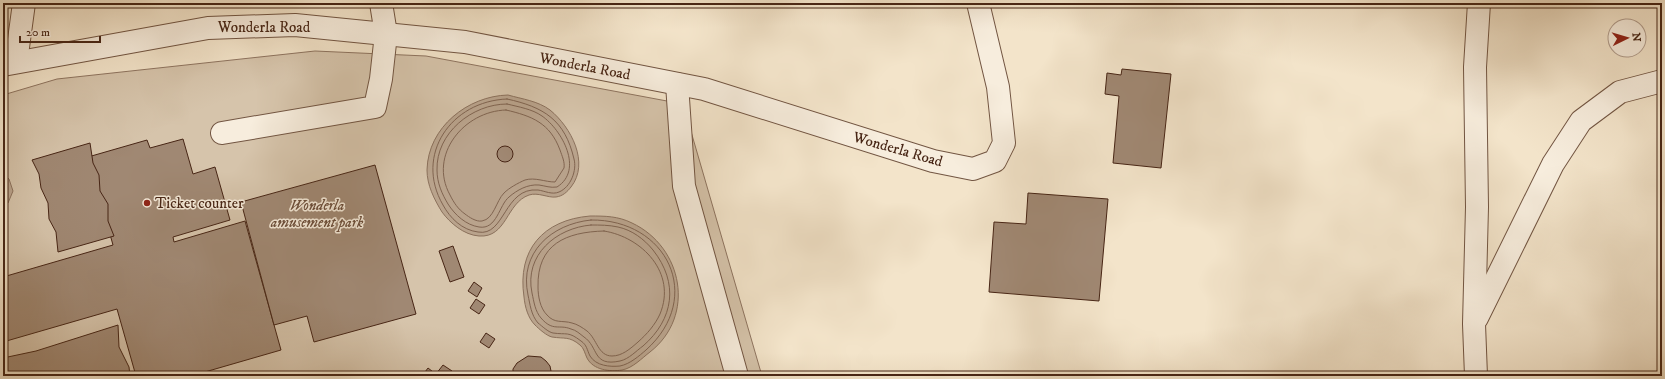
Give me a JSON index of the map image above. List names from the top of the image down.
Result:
{
  "streets": {
    "street": ["Wonderla Road"]
  },
  "parks": ["Wonderla amusement park"],
  "places": ["Ticket counter"],
  "scale_bar": "20 m",
  "north": "right"
}
